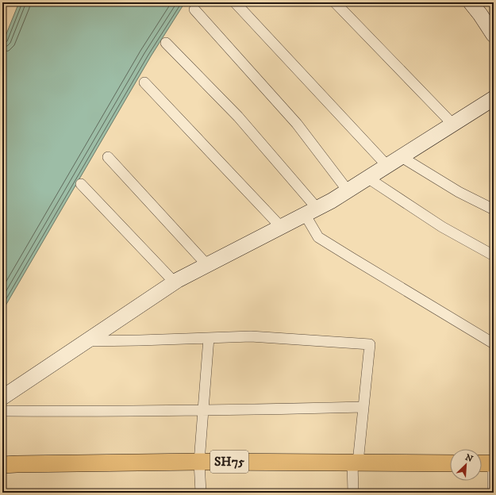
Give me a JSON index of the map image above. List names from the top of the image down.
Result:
{
  "streets": {
    "main road": ["SH75"]
  },
  "north": "top right"
}
